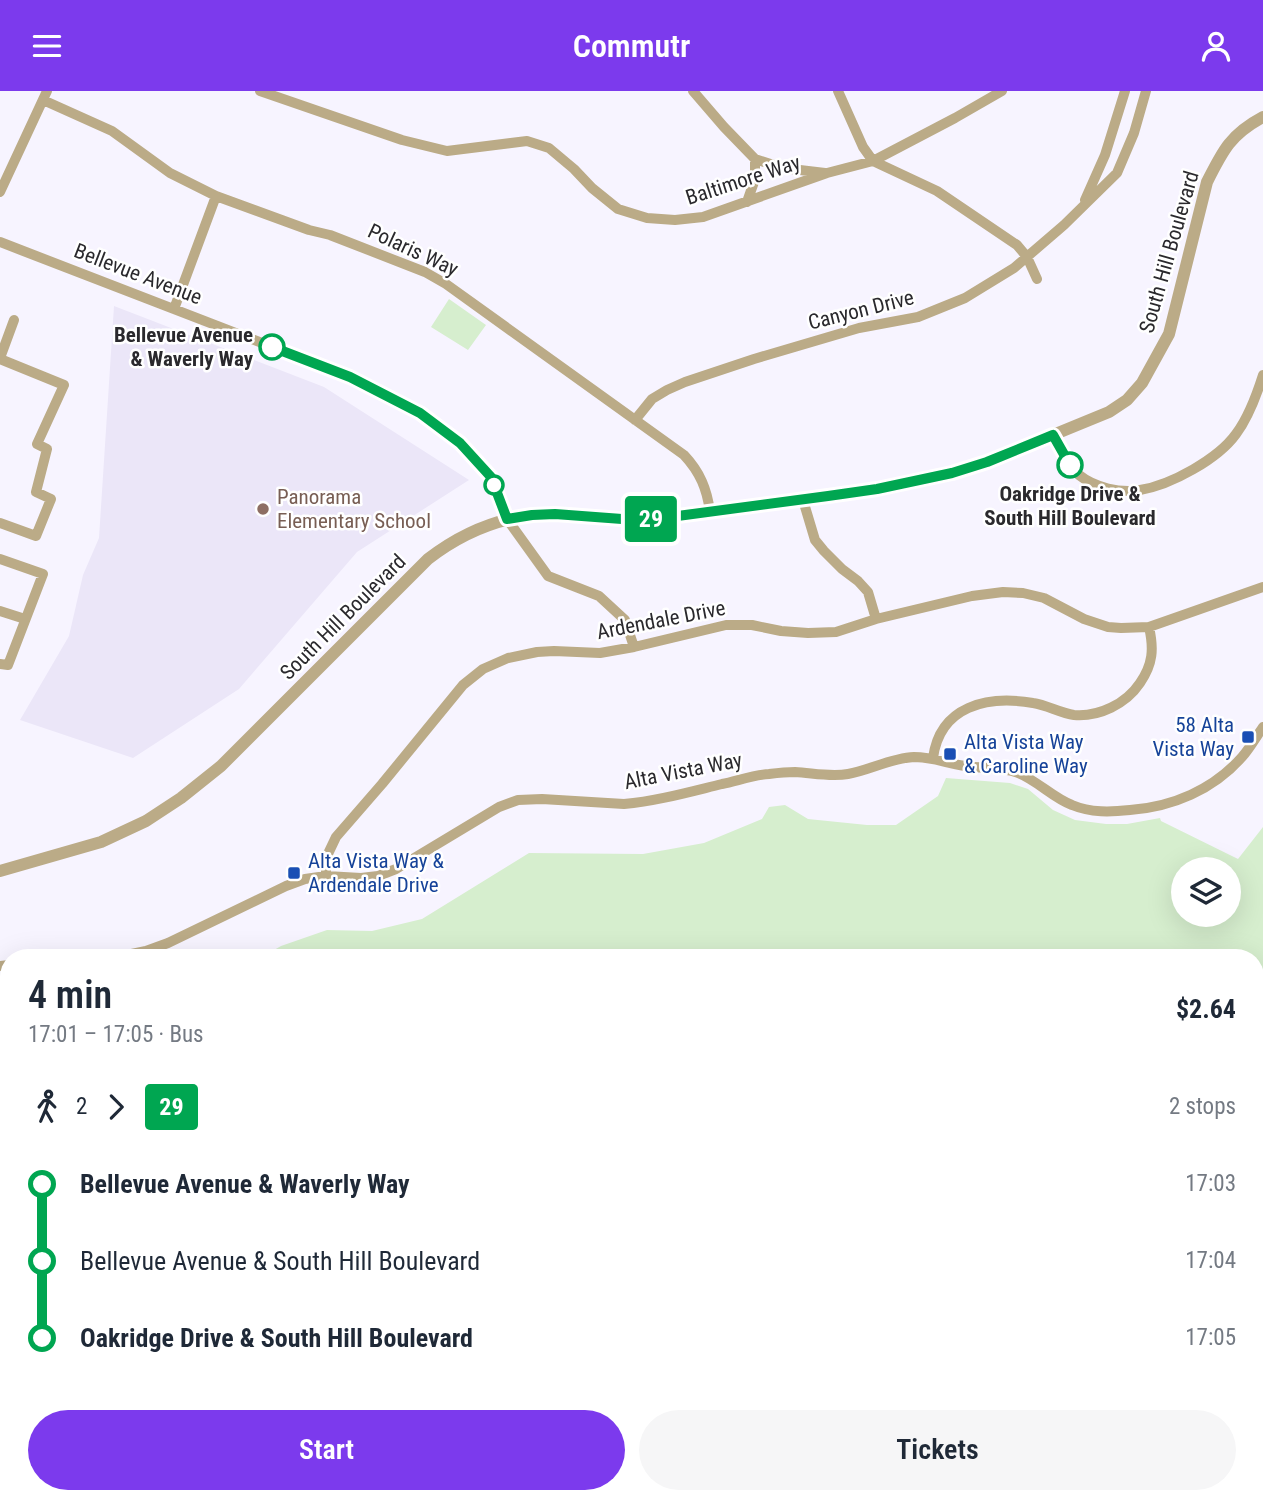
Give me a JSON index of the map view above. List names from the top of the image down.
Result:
{
  "streets": {
    "street": [
      "Baltimore Way",
      "Polaris Way",
      "South Hill Boulevard",
      "Bellevue Avenue",
      "Canyon Drive",
      "Ardendale Drive",
      "Alta Vista Way"
    ]
  },
  "crossings": [
    ["Polaris Way", "South Hill Boulevard"],
    ["Polaris Way", "Canyon Drive"],
    ["South Hill Boulevard", "Bellevue Avenue"],
    ["Bellevue Avenue", "Ardendale Drive"],
    ["Ardendale Drive", "Alta Vista Way"]
  ],
  "places": {
    "other": ["Bellevue Avenue & Waverly Way", "Oakridge Drive & South Hill Boulevard", "Panorama Elementary School"],
    "transit": ["58 Alta Vista Way", "Alta Vista Way & Caroline Way", "Alta Vista Way & Ardendale Drive"]
  },
  "lines": ["bus line 29"],
  "page": {
    "header": "Commutr",
    "on_map": "29",
    "heading": ["4 min", "17:01 – 17:05 · Bus", "$2.64"],
    "legs": ["2", "29", "2 stops"],
    "list": [
      {
        "name": "Bellevue Avenue & Waverly Way",
        "value": "17:03"
      },
      {
        "name": "Bellevue Avenue & South Hill Boulevard",
        "value": "17:04"
      },
      {
        "name": "Oakridge Drive & South Hill Boulevard",
        "value": "17:05"
      }
    ],
    "buttons": ["Start", "Tickets"]
  }
}
